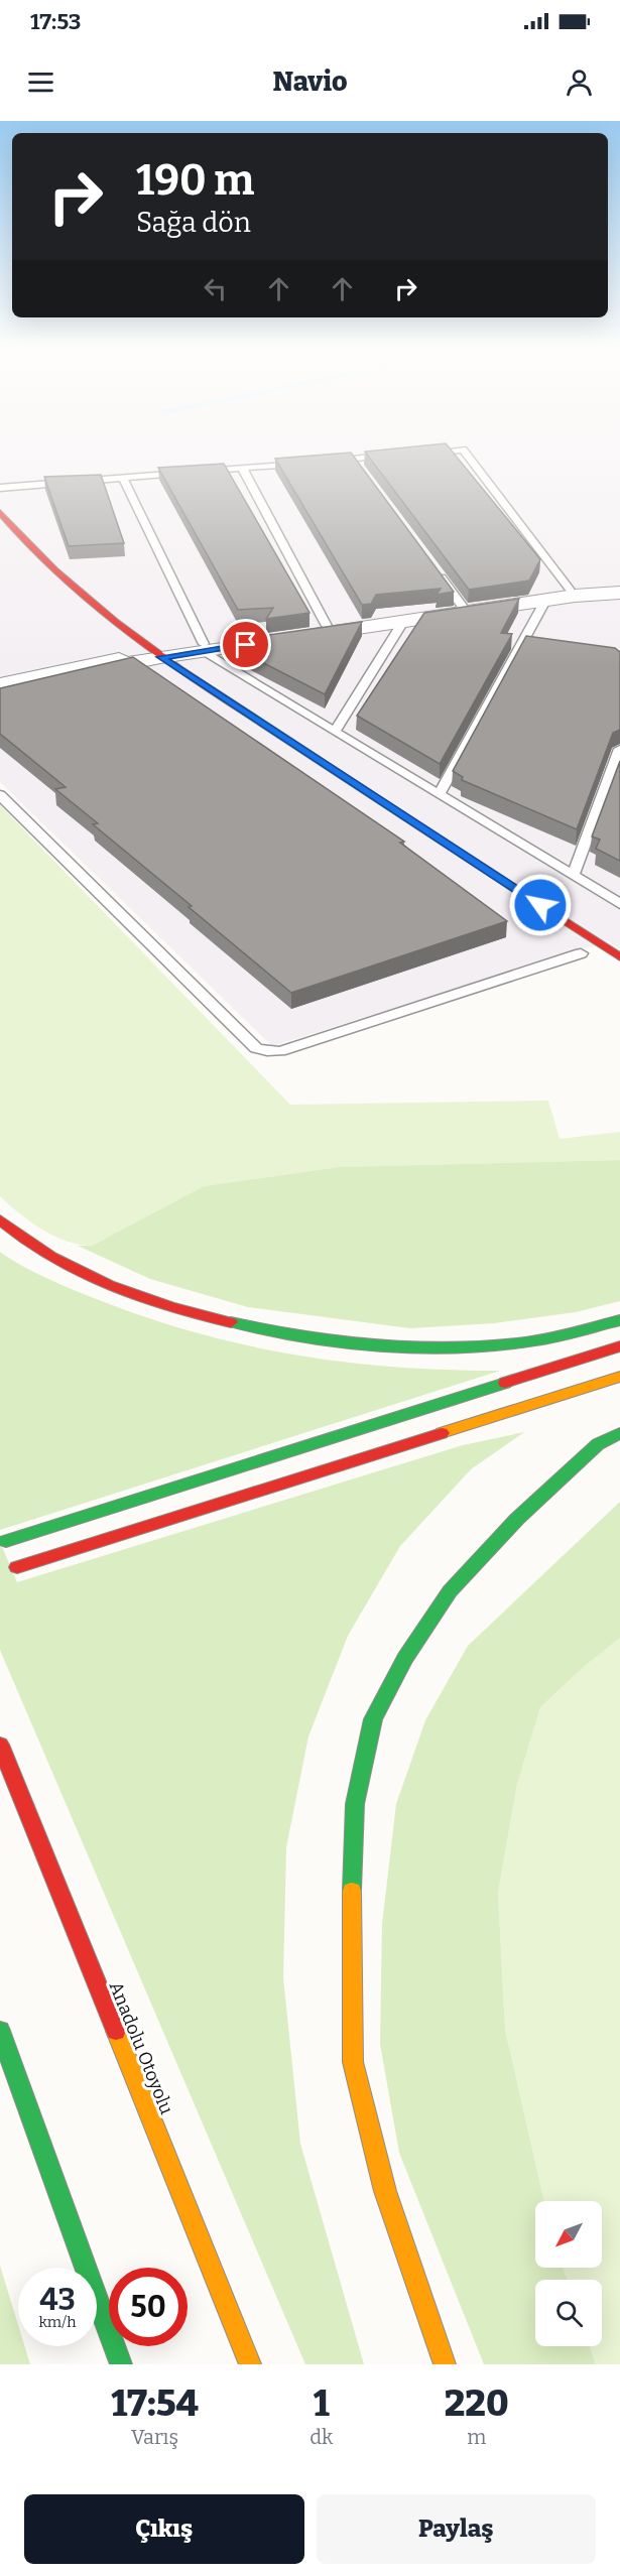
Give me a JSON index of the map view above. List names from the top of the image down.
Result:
{
  "streets": {
    "main road": ["Anadolu Otoyolu"]
  },
  "north": "bottom left",
  "page": {
    "status": "17:53",
    "header": "Navio",
    "turn": ["190 m", "Sağa dön"],
    "speed": "43 km/h",
    "limit": "50",
    "eta": [
      "17:54",
      "Varış",
      "1",
      "dk",
      "220",
      "m"
    ],
    "buttons": ["Çıkış", "Paylaş"]
  }
}
